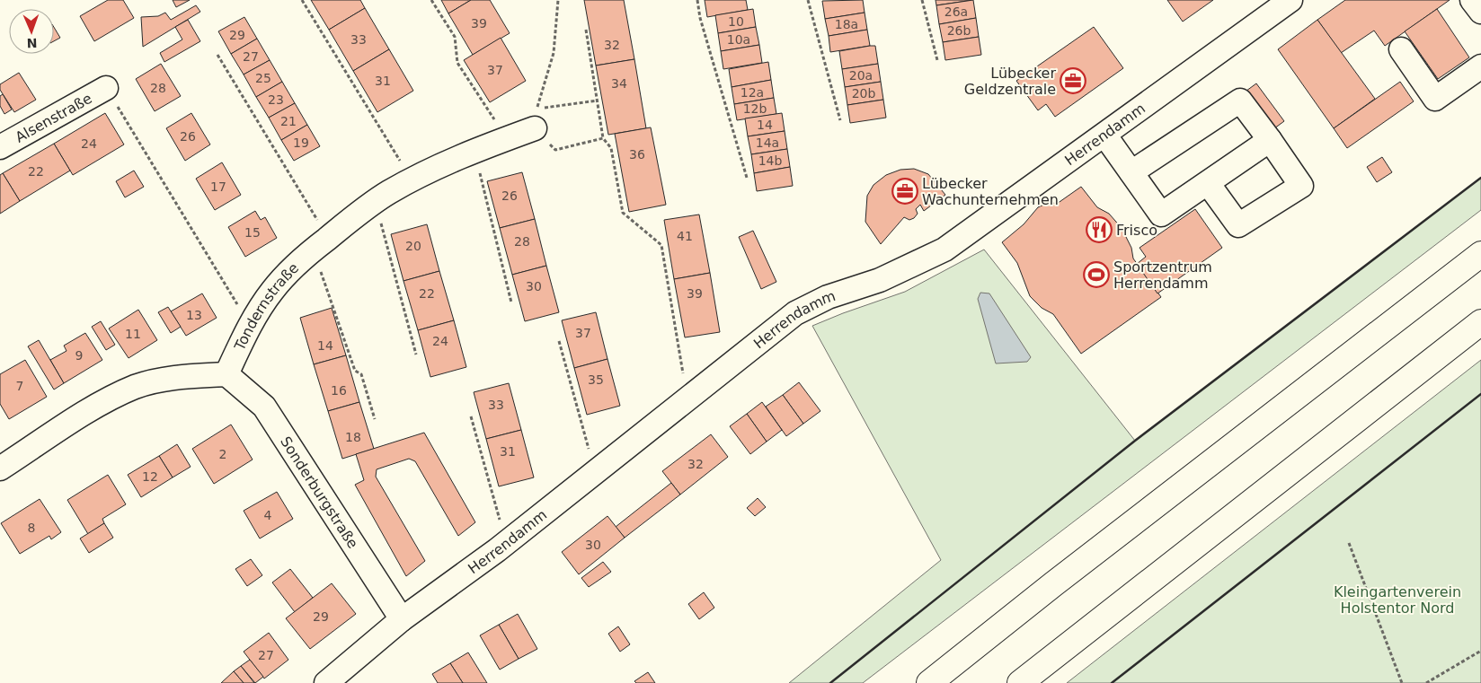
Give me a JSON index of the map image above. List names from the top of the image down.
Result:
{
  "streets": {
    "street": [
      "Alsenstraße",
      "Herrendamm",
      "Tondernstraße",
      "Sonderburgstraße"
    ]
  },
  "crossings": [
    ["Herrendamm", "Sonderburgstraße"],
    ["Tondernstraße", "Sonderburgstraße"]
  ],
  "parks": ["Kleingartenverein Holstentor Nord"],
  "places": {
    "office": ["Lübecker Geldzentrale", "Lübecker Wachunternehmen"],
    "restaurant": ["Frisco"],
    "sports": ["Sportzentrum Herrendamm"]
  },
  "house_numbers": [
    "26a",
    "10",
    "39",
    "18a",
    "26b",
    "29",
    "33",
    "10a",
    "32",
    "27",
    "37",
    "20a",
    "25",
    "31",
    "34",
    "28",
    "12a",
    "20b",
    "23",
    "12b",
    "21",
    "14",
    "26",
    "19",
    "14a",
    "24",
    "36",
    "14b",
    "22",
    "17",
    "26",
    "15",
    "41",
    "28",
    "20",
    "30",
    "22",
    "39",
    "13",
    "37",
    "11",
    "24",
    "14",
    "9",
    "35",
    "7",
    "16",
    "33",
    "18",
    "31",
    "2",
    "32",
    "12",
    "4",
    "8",
    "30",
    "29",
    "27"
  ],
  "north": "bottom"
}
